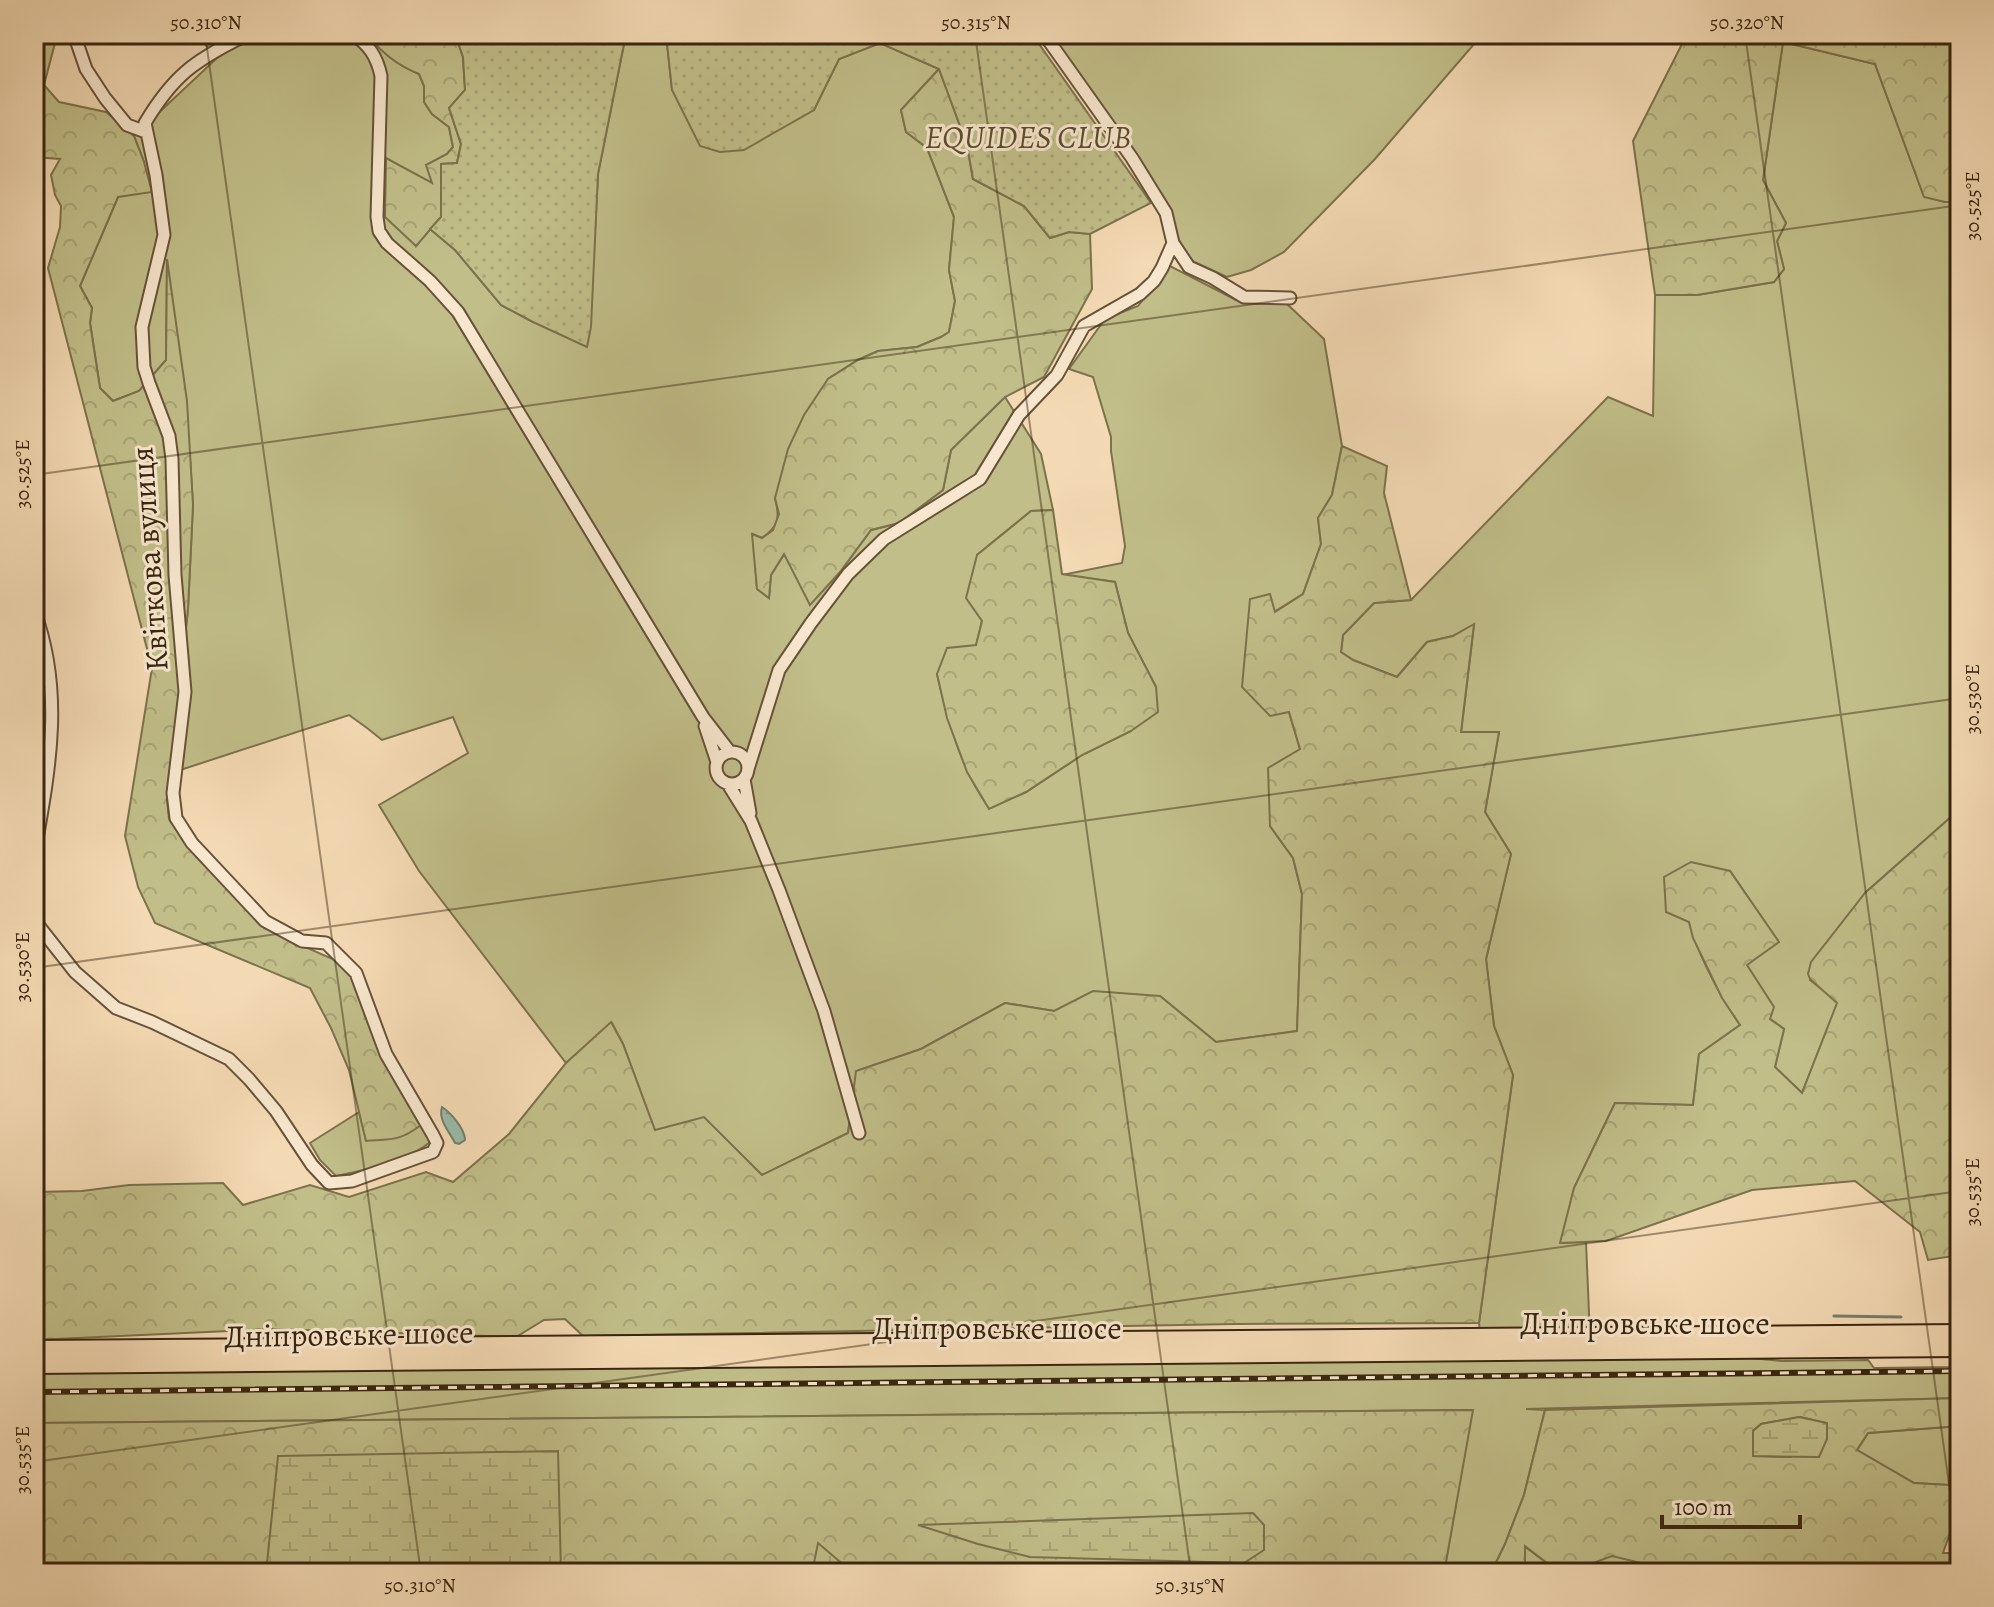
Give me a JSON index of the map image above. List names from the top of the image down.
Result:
{
  "streets": {
    "main road": ["Дніпровське шосе"],
    "street": ["Квіткова вулиця"]
  },
  "parks": ["EQUIDES CLUB"],
  "scale_bar": "100 m",
  "coordinates": [
    "50.310°N",
    "50.315°N",
    "50.320°N",
    "30.525°E",
    "30.530°E",
    "30.535°E"
  ]
}
